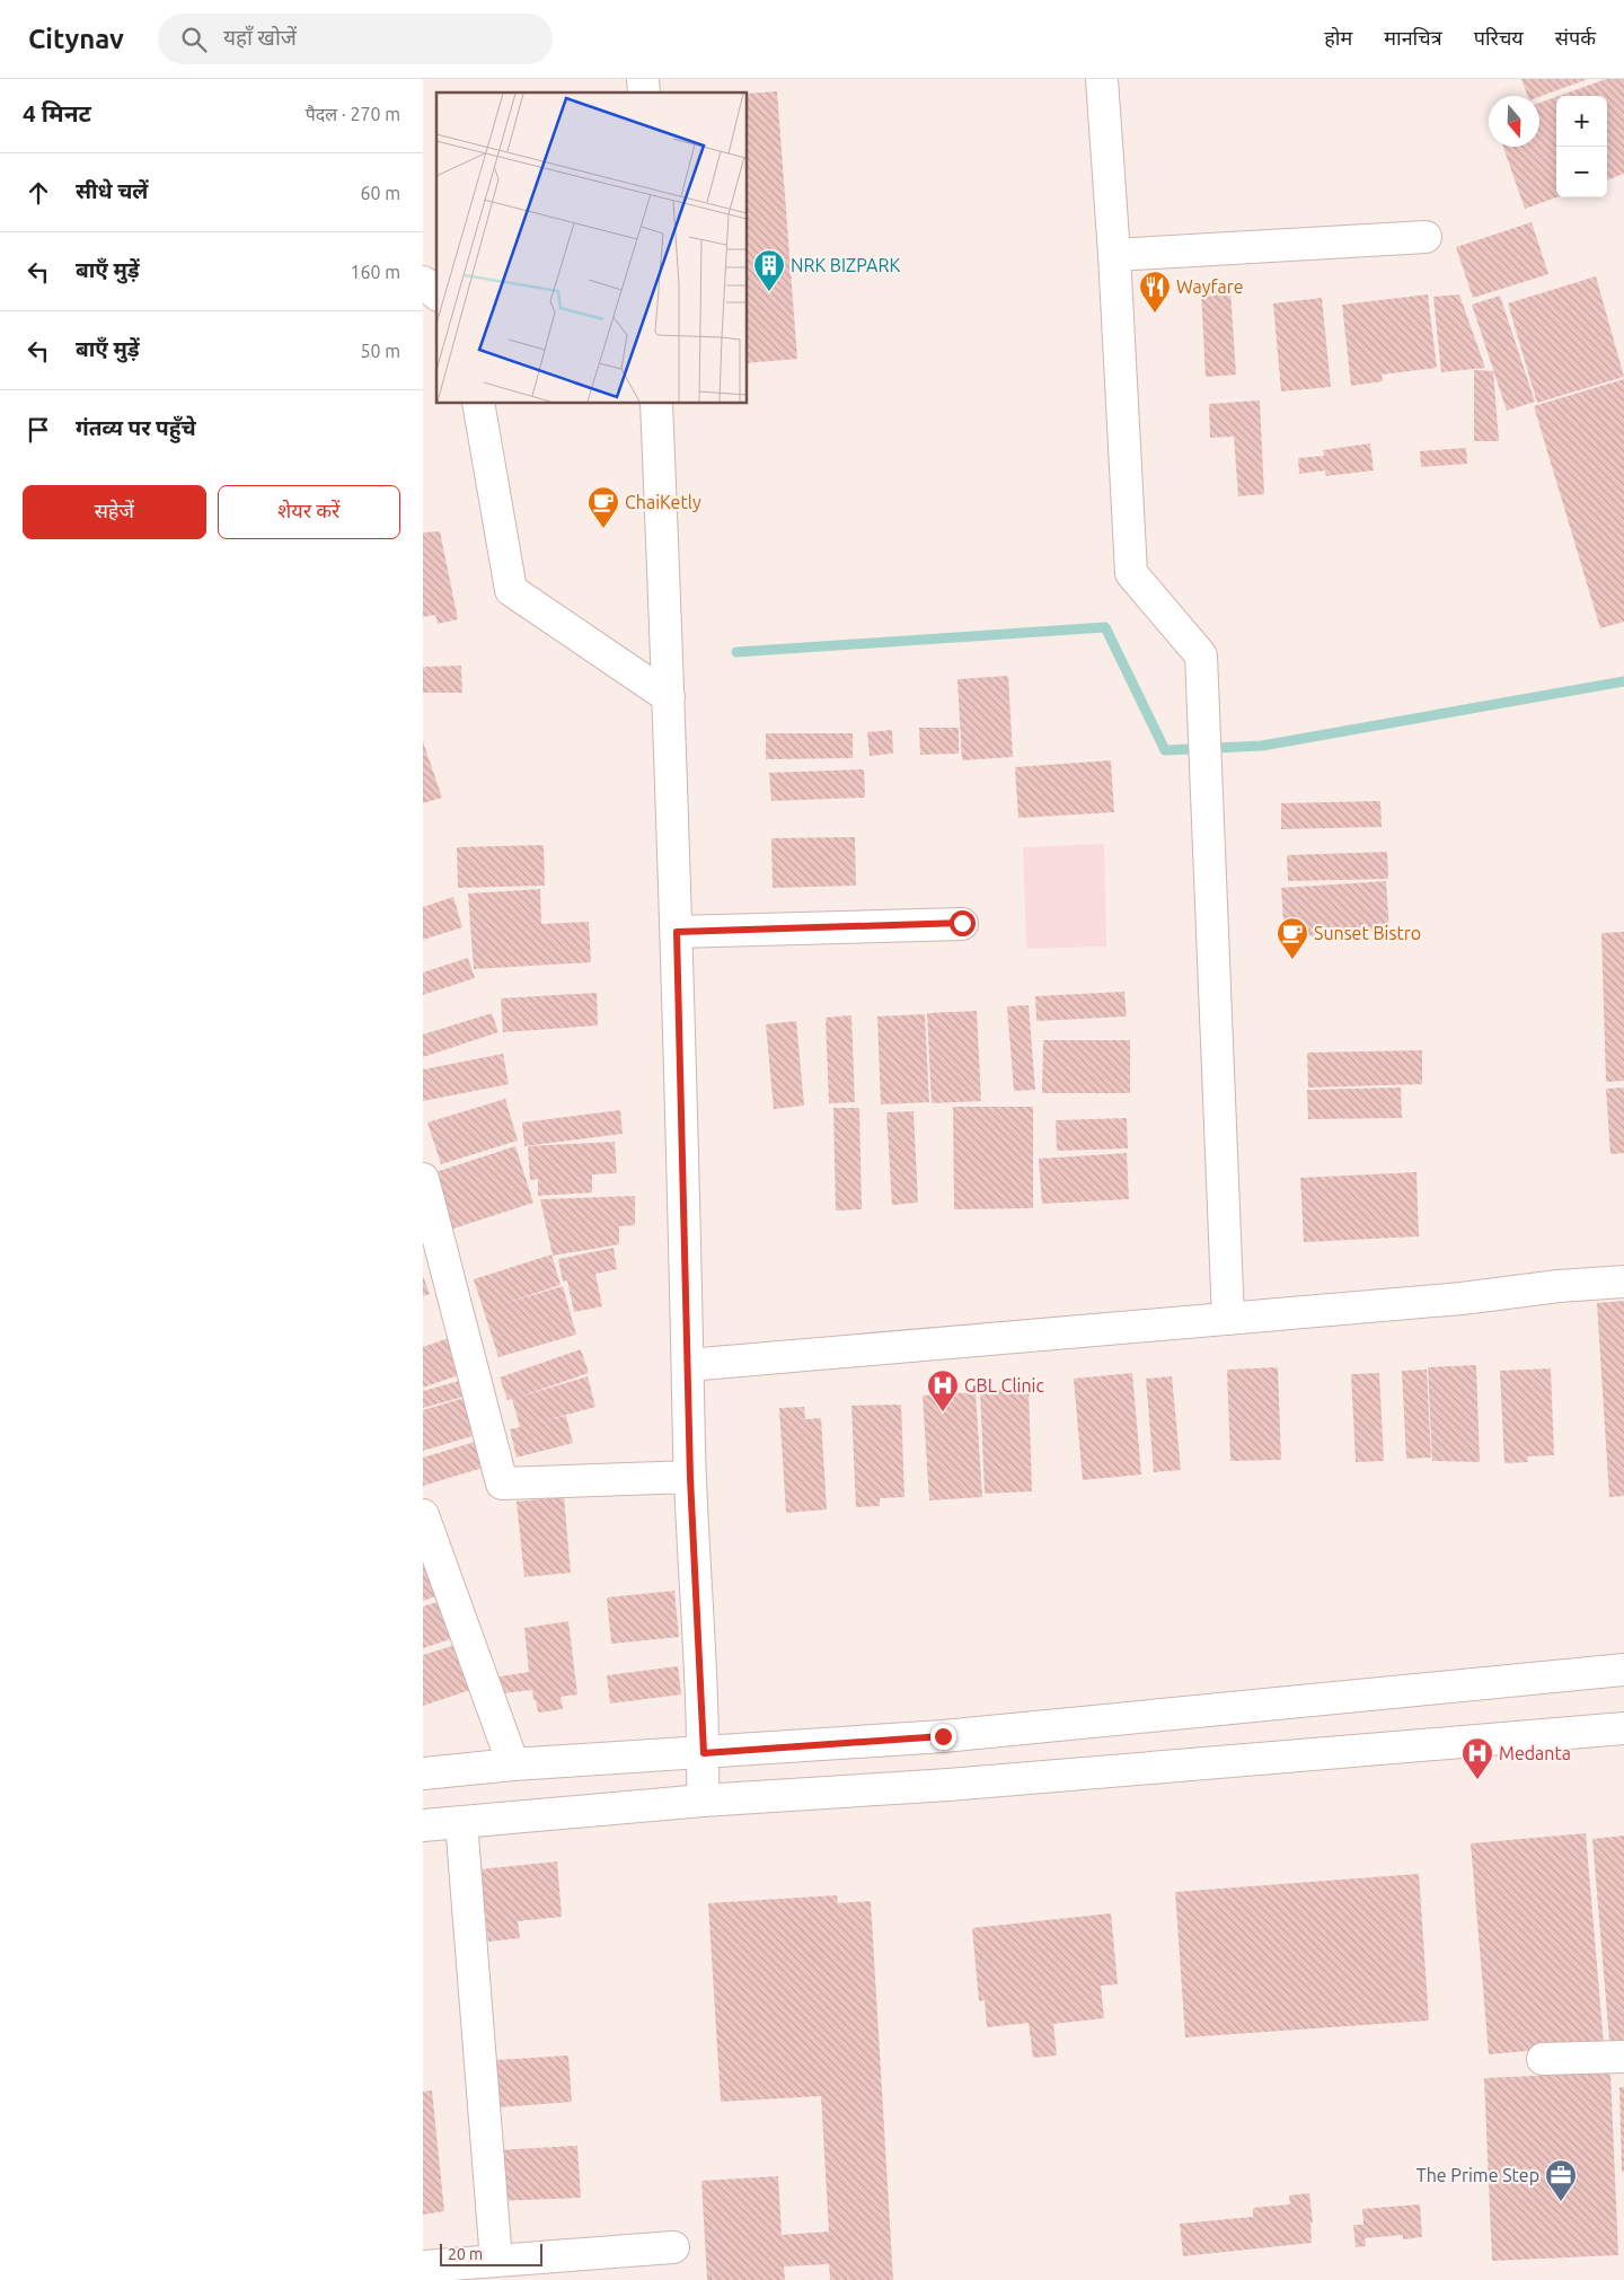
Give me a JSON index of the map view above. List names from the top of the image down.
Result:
{
  "places": {
    "building": ["NRK BIZPARK"],
    "restaurant": ["Wayfare"],
    "cafe": ["ChaiKetly", "Sunset Bistro"],
    "hospital": ["GBL Clinic", "Medanta"],
    "office": ["The Prime Step"]
  },
  "scale_bar": "20 m",
  "north": "bottom",
  "page": {
    "header": "Citynav",
    "search": "यहाँ खोजें",
    "nav": [
      "होम",
      "मानचित्र",
      "परिचय",
      "संपर्क"
    ],
    "heading": ["4 मिनट", "पैदल · 270 m"],
    "map_buttons": ["+", "−"],
    "list": [
      ["सीधे चलें", "60 m"],
      ["बाएँ मुड़ें", "160 m"],
      ["बाएँ मुड़ें", "50 m"],
      "गंतव्य पर पहुँचे"
    ],
    "buttons": ["सहेजें", "शेयर करें"],
    "scale": "20 m"
  }
}
